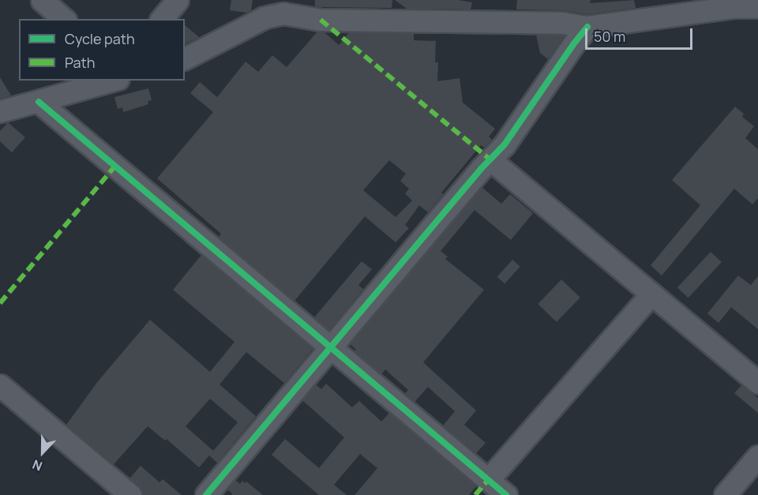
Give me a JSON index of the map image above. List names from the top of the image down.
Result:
{
  "legend": ["Cycle path", "Path"],
  "scale_bar": "50 m",
  "north": "bottom"
}
